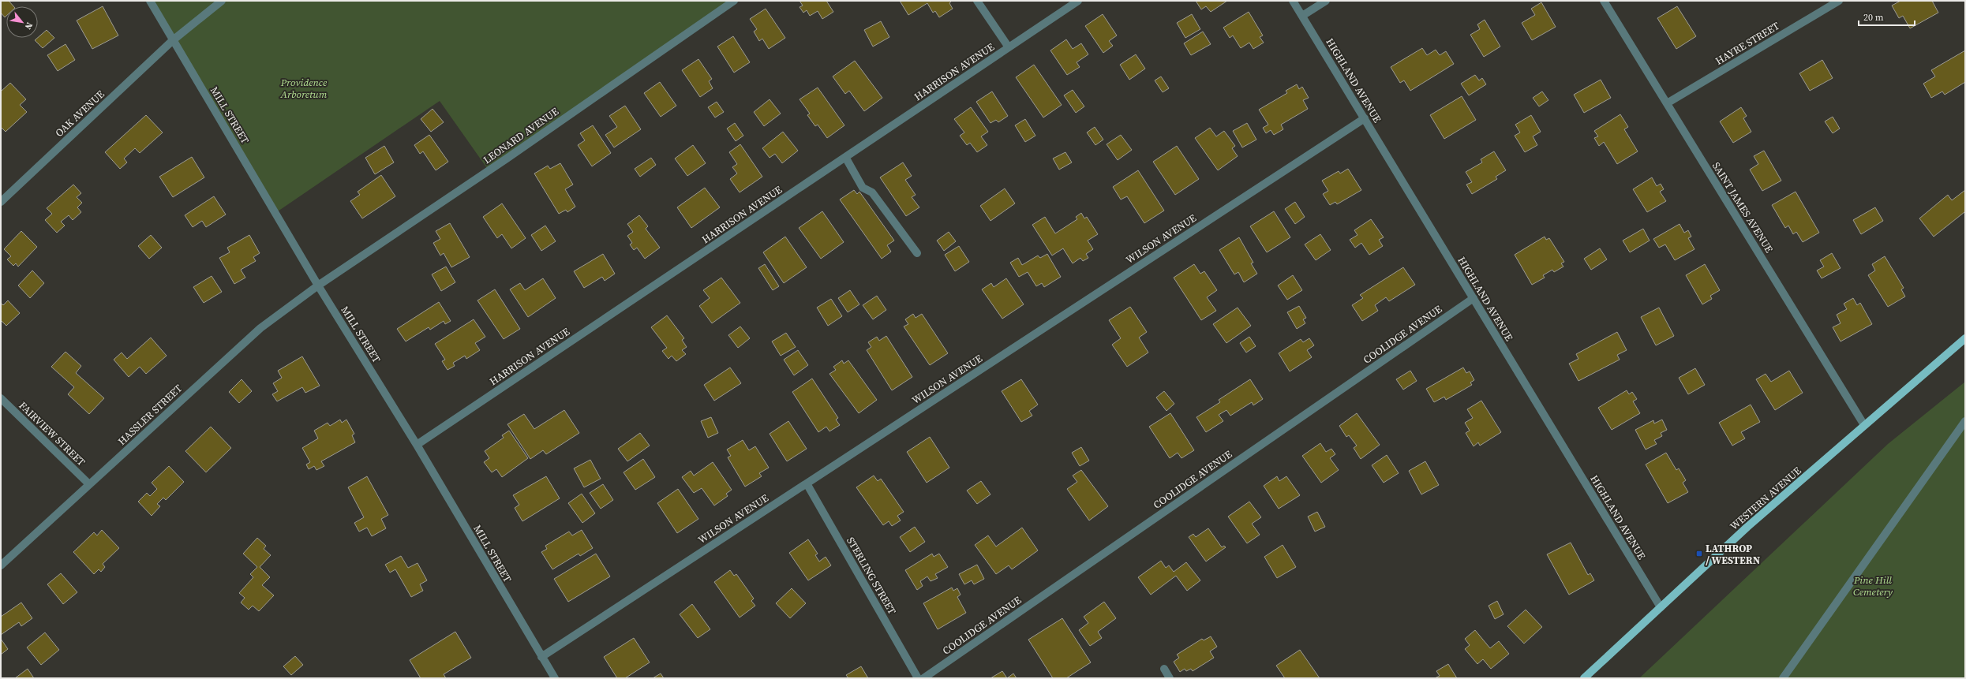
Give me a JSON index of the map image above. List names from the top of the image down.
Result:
{
  "streets": {
    "main road": ["WESTERN AVENUE"],
    "street": [
      "HAYRE STREET",
      "HARRISON AVENUE",
      "HIGHLAND AVENUE",
      "OAK AVENUE",
      "MILL STREET",
      "LEONARD AVENUE",
      "SAINT JAMES AVENUE",
      "WILSON AVENUE",
      "COOLIDGE AVENUE",
      "HASSLER STREET",
      "FAIRVIEW STREET",
      "STERLING STREET"
    ]
  },
  "crossings": [
    ["HAYRE STREET", "SAINT JAMES AVENUE"],
    ["HARRISON AVENUE", "MILL STREET"],
    ["HIGHLAND AVENUE", "WILSON AVENUE"],
    ["HIGHLAND AVENUE", "COOLIDGE AVENUE"],
    ["HIGHLAND AVENUE", "WESTERN AVENUE"],
    ["OAK AVENUE", "MILL STREET"],
    ["MILL STREET", "LEONARD AVENUE"],
    ["MILL STREET", "WILSON AVENUE"],
    ["MILL STREET", "HASSLER STREET"],
    ["LEONARD AVENUE", "HASSLER STREET"],
    ["SAINT JAMES AVENUE", "WESTERN AVENUE"],
    ["WILSON AVENUE", "STERLING STREET"],
    ["HASSLER STREET", "FAIRVIEW STREET"]
  ],
  "parks": ["Providence Arboretum", "Pine Hill Cemetery"],
  "places": {
    "transit": ["LATHROP / WESTERN"]
  },
  "scale_bar": "20 m",
  "north": "bottom right"
}
